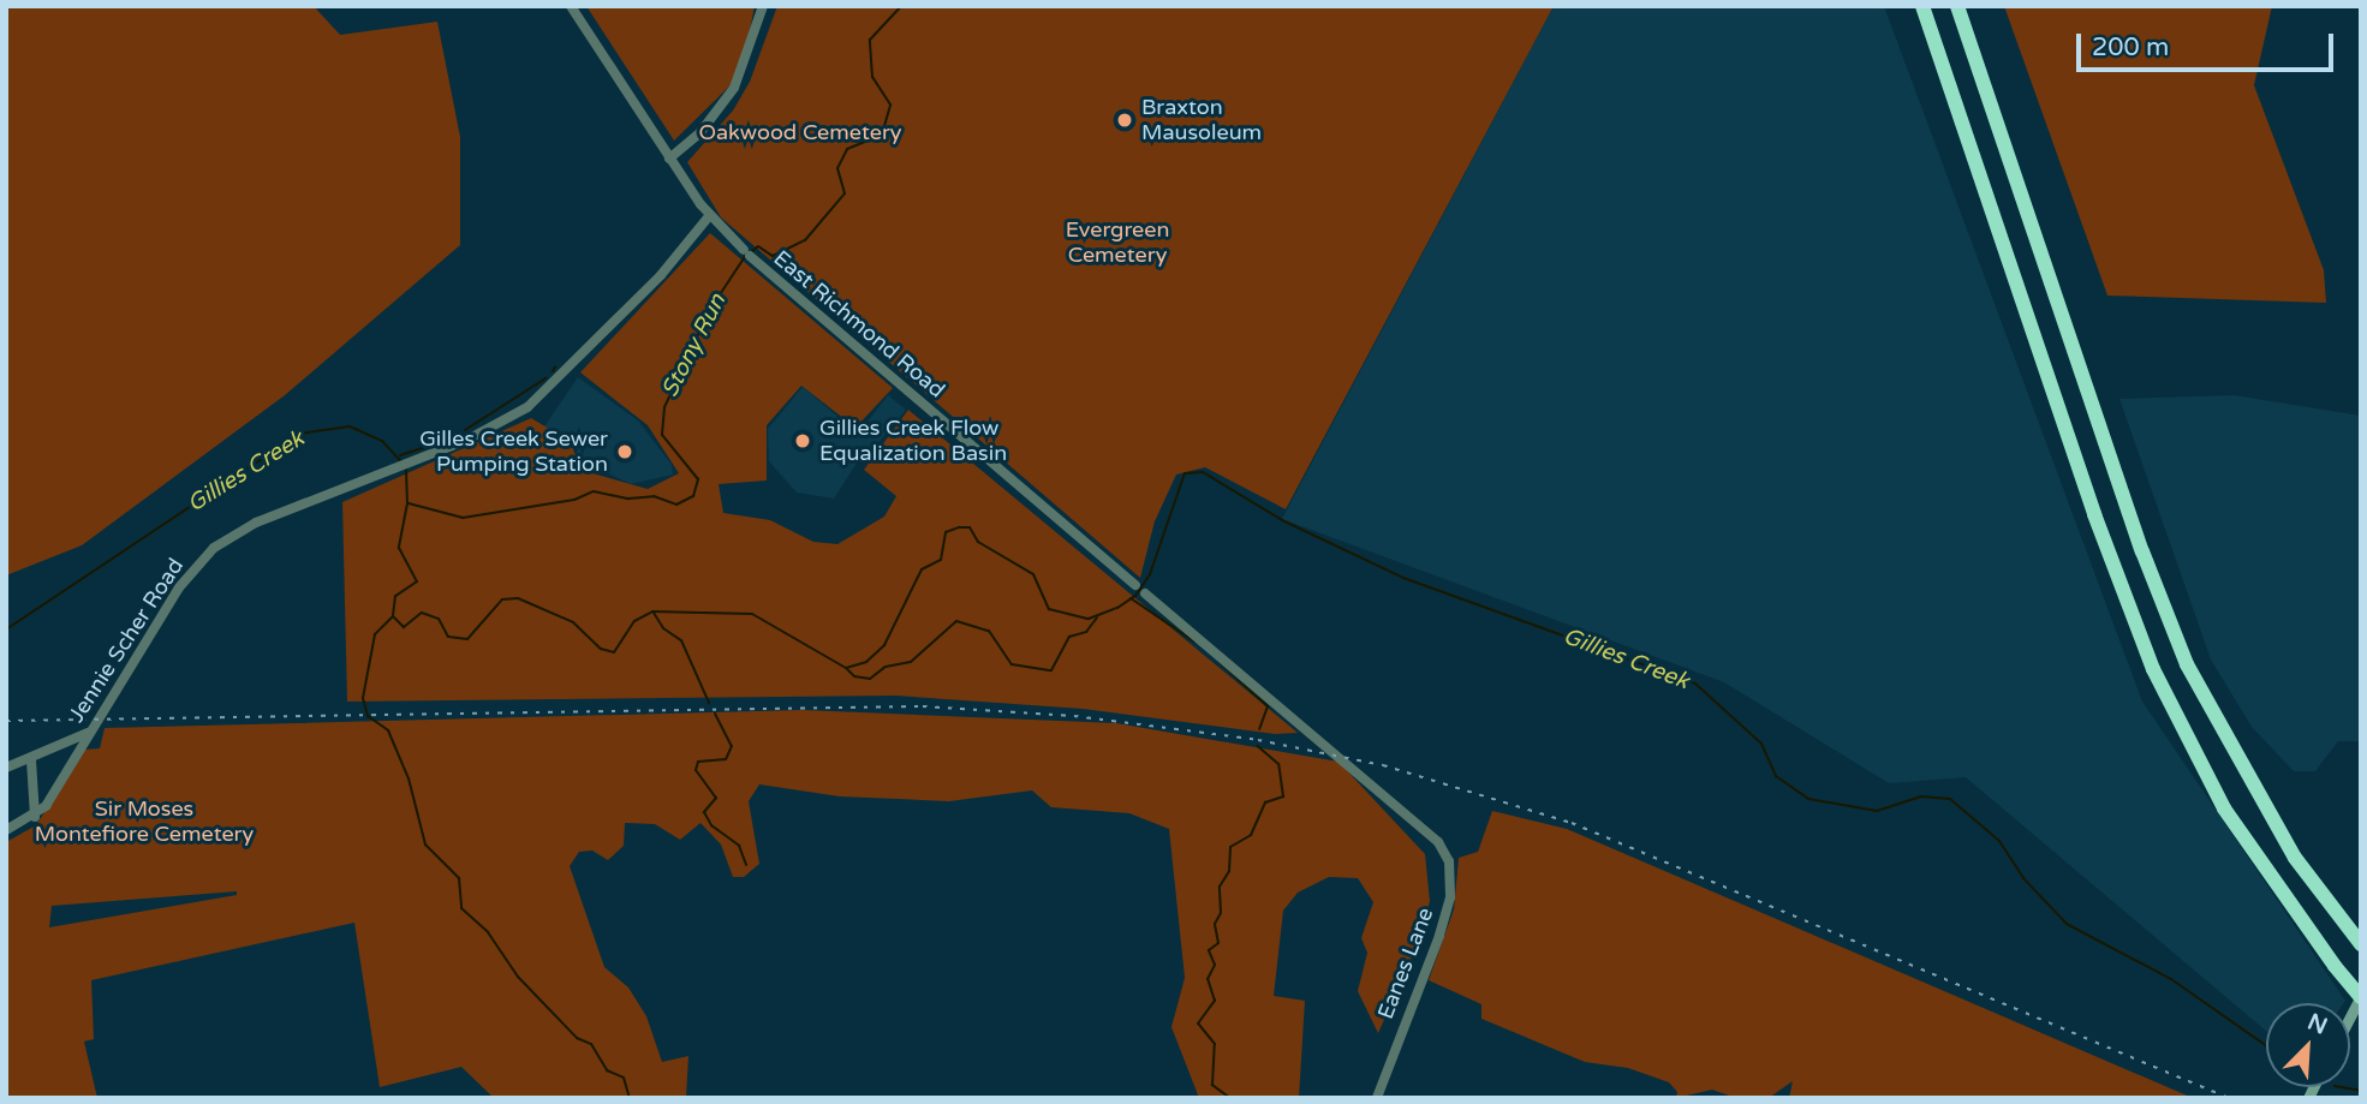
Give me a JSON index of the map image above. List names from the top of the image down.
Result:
{
  "streets": {
    "street": ["East Richmond Road", "Jennie Scher Road", "Eanes Lane"]
  },
  "crossings": [
    ["East Richmond Road", "Jennie Scher Road"]
  ],
  "water": ["Stony Run", "Gillies Creek"],
  "parks": ["Oakwood Cemetery", "Evergreen Cemetery", "Sir Moses Montefiore Cemetery"],
  "places": ["Braxton Mausoleum", "Gillies Creek Flow Equalization Basin", "Gilles Creek Sewer Pumping Station"],
  "scale_bar": "200 m",
  "north": "top right"
}
